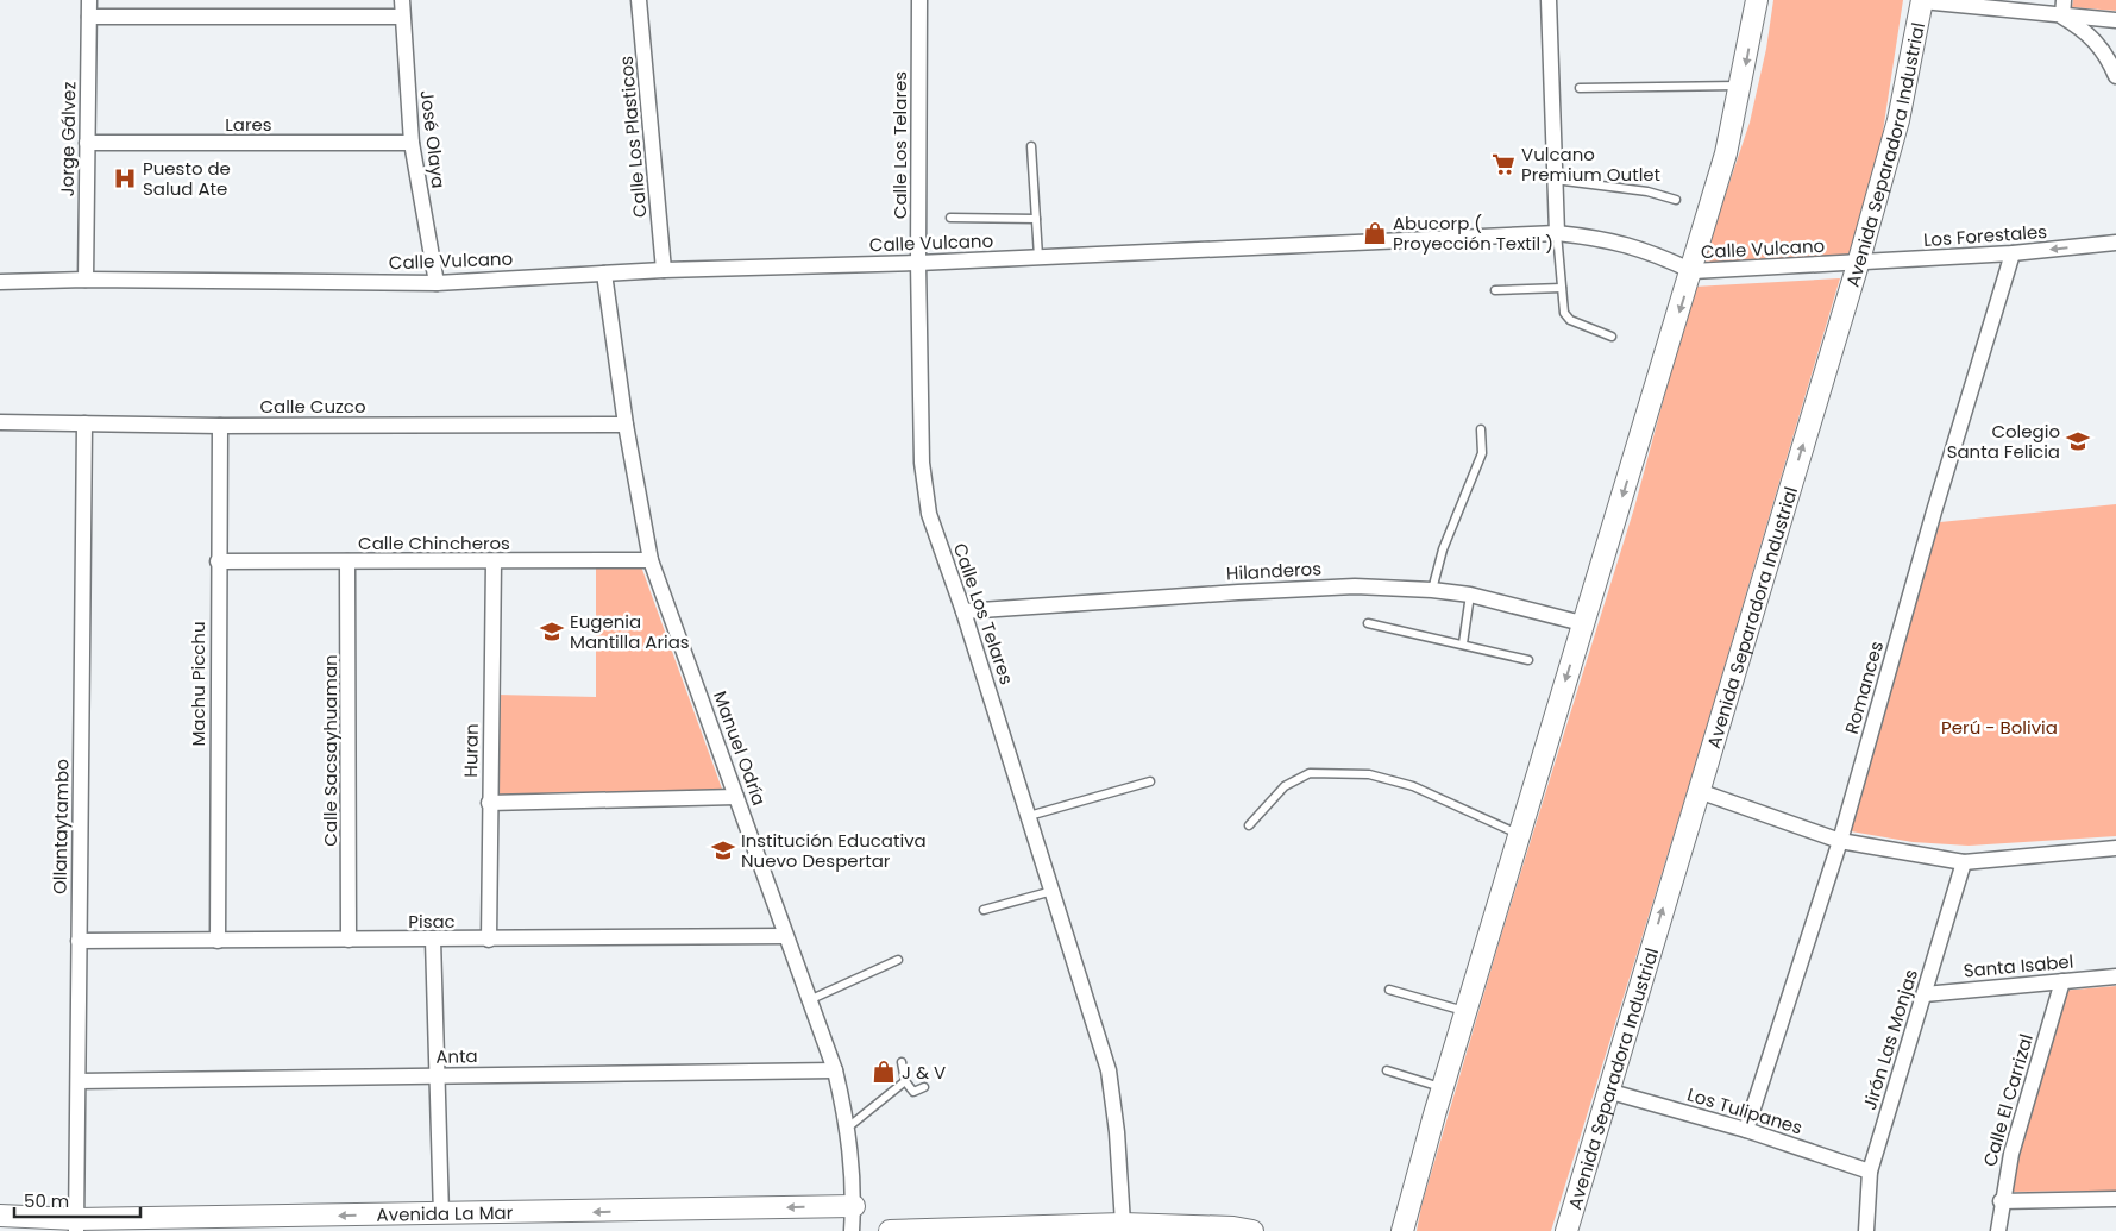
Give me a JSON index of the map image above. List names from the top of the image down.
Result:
{
  "streets": {
    "main road": ["Avenida Separadora Industrial", "Avenida La Mar"],
    "street": [
      "Lares",
      "Calle Los Plasticos",
      "Jorge Gálvez",
      "José Olaya",
      "Calle Los Telares",
      "Los Forestales",
      "Calle Vulcano",
      "Calle Cuzco",
      "Calle Chincheros",
      "Hilanderos",
      "Machu Picchu",
      "Romances",
      "Manuel Odría",
      "Calle Sacsayhuaman",
      "Huran",
      "Ollantaytambo",
      "Pisac",
      "Santa Isabel",
      "Jirón Las Monjas",
      "Anta",
      "Calle El Carrizal",
      "Los Tulipanes"
    ]
  },
  "crossings": [
    ["Lares", "Jorge Gálvez"],
    ["Lares", "José Olaya"],
    ["Calle Los Plasticos", "Calle Vulcano"],
    ["Jorge Gálvez", "Calle Vulcano"],
    ["José Olaya", "Calle Vulcano"],
    ["Calle Los Telares", "Calle Vulcano"],
    ["Calle Los Telares", "Hilanderos"],
    ["Avenida Separadora Industrial", "Los Forestales"],
    ["Avenida Separadora Industrial", "Calle Vulcano"],
    ["Avenida Separadora Industrial", "Los Tulipanes"],
    ["Los Forestales", "Calle Vulcano"],
    ["Los Forestales", "Romances"],
    ["Calle Vulcano", "Manuel Odría"],
    ["Calle Cuzco", "Machu Picchu"],
    ["Calle Cuzco", "Manuel Odría"],
    ["Calle Cuzco", "Ollantaytambo"],
    ["Calle Chincheros", "Machu Picchu"],
    ["Calle Chincheros", "Manuel Odría"],
    ["Calle Chincheros", "Calle Sacsayhuaman"],
    ["Calle Chincheros", "Huran"],
    ["Machu Picchu", "Pisac"],
    ["Romances", "Los Tulipanes"],
    ["Manuel Odría", "Pisac"],
    ["Manuel Odría", "Anta"],
    ["Manuel Odría", "Avenida La Mar"],
    ["Calle Sacsayhuaman", "Pisac"],
    ["Huran", "Pisac"],
    ["Ollantaytambo", "Pisac"],
    ["Ollantaytambo", "Anta"],
    ["Ollantaytambo", "Avenida La Mar"],
    ["Santa Isabel", "Jirón Las Monjas"],
    ["Santa Isabel", "Calle El Carrizal"],
    ["Jirón Las Monjas", "Los Tulipanes"]
  ],
  "one_way": ["Los Forestales", "Avenida La Mar"],
  "parks": ["Perú - Bolivia"],
  "places": {
    "supermarket": ["Vulcano Premium Outlet"],
    "hospital": ["Puesto de Salud Ate"],
    "shop": ["Abucorp ( Proyección Textil )", "J & V"],
    "school or university": ["Colegio Santa Felicia", "Eugenia Mantilla Arias", "Institución Educativa Nuevo Despertar"]
  },
  "scale_bar": "50 m"
}
